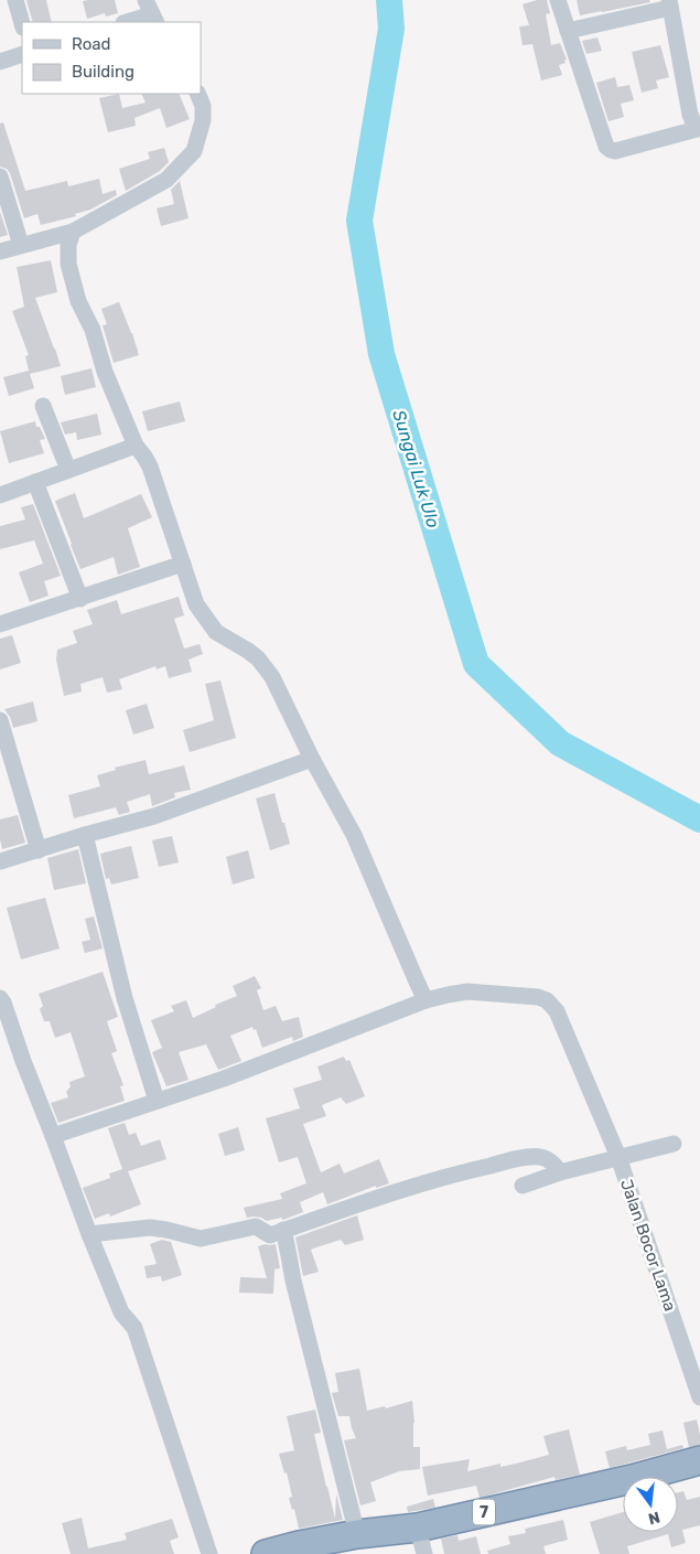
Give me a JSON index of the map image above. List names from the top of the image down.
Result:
{
  "streets": {
    "highway": ["7"],
    "street": ["Jalan Bocor Lama"]
  },
  "water": ["Sungai Luk Ulo"],
  "legend": ["Road", "Building"],
  "north": "bottom"
}
